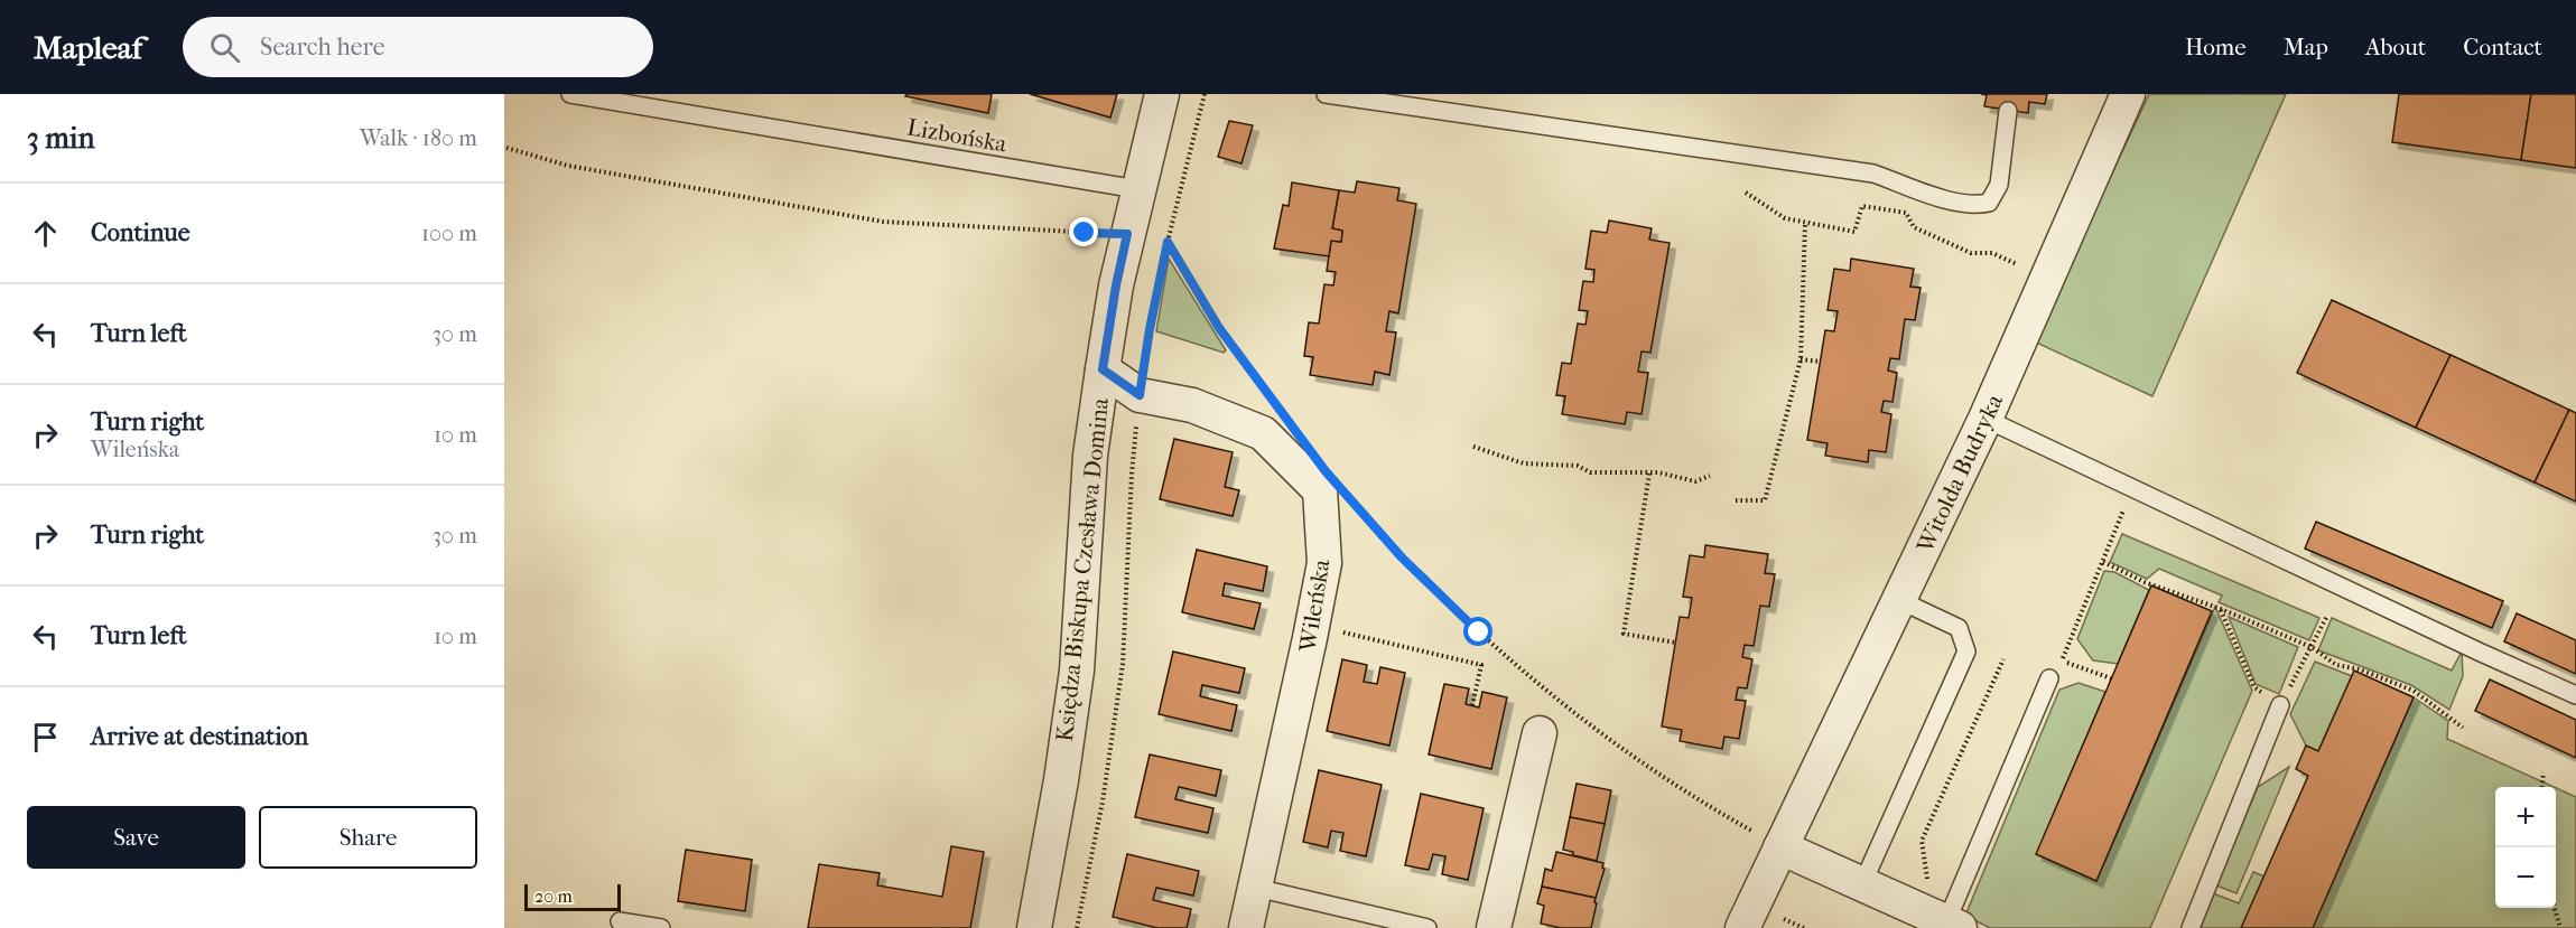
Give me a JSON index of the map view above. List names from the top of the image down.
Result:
{
  "streets": {
    "street": ["Witolda Budryka", "Księdza Biskupa Czesława Domina", "Wileńska"],
    "lane": ["Lizbońska"]
  },
  "crossings": [
    ["Lizbońska", "Księdza Biskupa Czesława Domina"],
    ["Księdza Biskupa Czesława Domina", "Wileńska"]
  ],
  "scale_bar": "20 m",
  "page": {
    "header": "Mapleaf",
    "search": "Search here",
    "nav": [
      "Home",
      "Map",
      "About",
      "Contact"
    ],
    "heading": ["3 min", "Walk · 180 m"],
    "list": [
      ["Continue", "100 m"],
      ["Turn left", "30 m"],
      ["Turn right", "Wileńska", "10 m"],
      ["Turn right", "30 m"],
      ["Turn left", "10 m"],
      "Arrive at destination"
    ],
    "buttons": ["Save", "Share"],
    "map_buttons": ["+", "−"],
    "scale": "20 m"
  }
}
